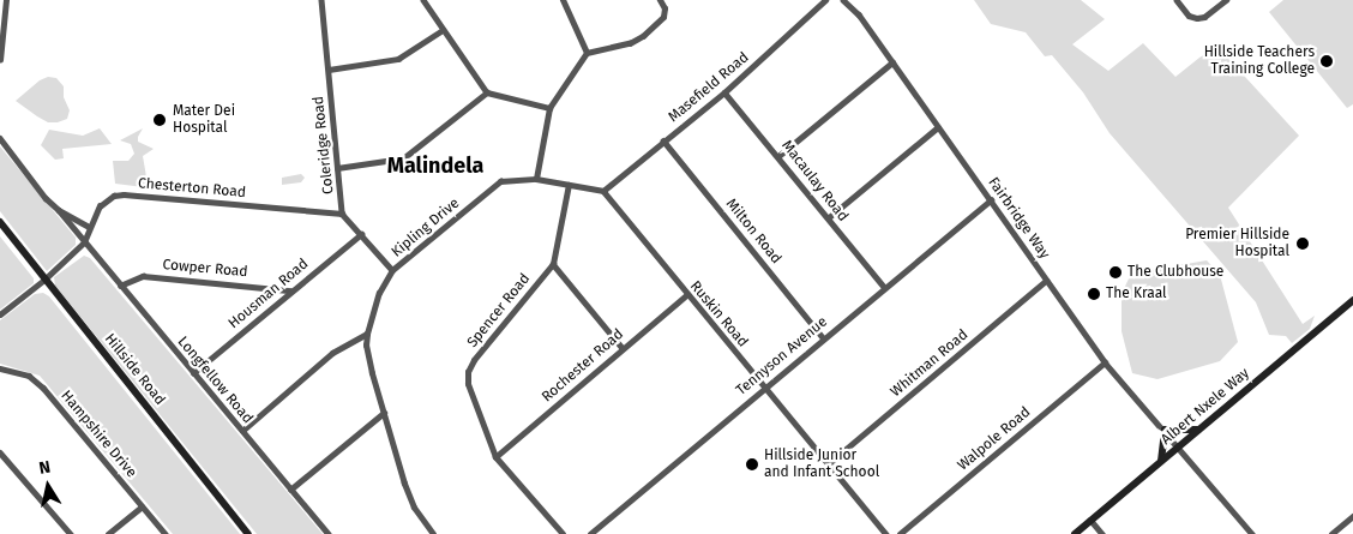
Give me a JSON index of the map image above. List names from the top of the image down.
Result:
{
  "streets": {
    "main road": ["Hillside Road", "Albert Nxele Way"],
    "street": [
      "Masefield Road",
      "Coleridge Road",
      "Macaulay Road",
      "Chesterton Road",
      "Fairbridge Way",
      "Kipling Drive",
      "Milton Road",
      "Cowper Road",
      "Housman Road",
      "Spencer Road",
      "Ruskin Road",
      "Tennyson Avenue",
      "Whitman Road",
      "Rochester Road",
      "Longfellow Road",
      "Hampshire Drive",
      "Walpole Road"
    ]
  },
  "crossings": [
    ["Masefield Road", "Macaulay Road"],
    ["Masefield Road", "Kipling Drive"],
    ["Masefield Road", "Milton Road"],
    ["Masefield Road", "Ruskin Road"],
    ["Coleridge Road", "Chesterton Road"],
    ["Coleridge Road", "Kipling Drive"],
    ["Coleridge Road", "Housman Road"],
    ["Macaulay Road", "Tennyson Avenue"],
    ["Chesterton Road", "Longfellow Road"],
    ["Fairbridge Way", "Tennyson Avenue"],
    ["Fairbridge Way", "Whitman Road"],
    ["Fairbridge Way", "Albert Nxele Way"],
    ["Fairbridge Way", "Walpole Road"],
    ["Kipling Drive", "Spencer Road"],
    ["Kipling Drive", "Ruskin Road"],
    ["Milton Road", "Tennyson Avenue"],
    ["Cowper Road", "Housman Road"],
    ["Cowper Road", "Longfellow Road"],
    ["Housman Road", "Longfellow Road"],
    ["Spencer Road", "Rochester Road"],
    ["Ruskin Road", "Tennyson Avenue"],
    ["Ruskin Road", "Whitman Road"],
    ["Ruskin Road", "Rochester Road"]
  ],
  "districts": ["Malindela"],
  "places": [
    "Hillside Teachers Training College",
    "Mater Dei Hospital",
    "Premier Hillside Hospital",
    "The Clubhouse",
    "The Kraal",
    "Hillside Junior and Infant School"
  ],
  "north": "top"
}
